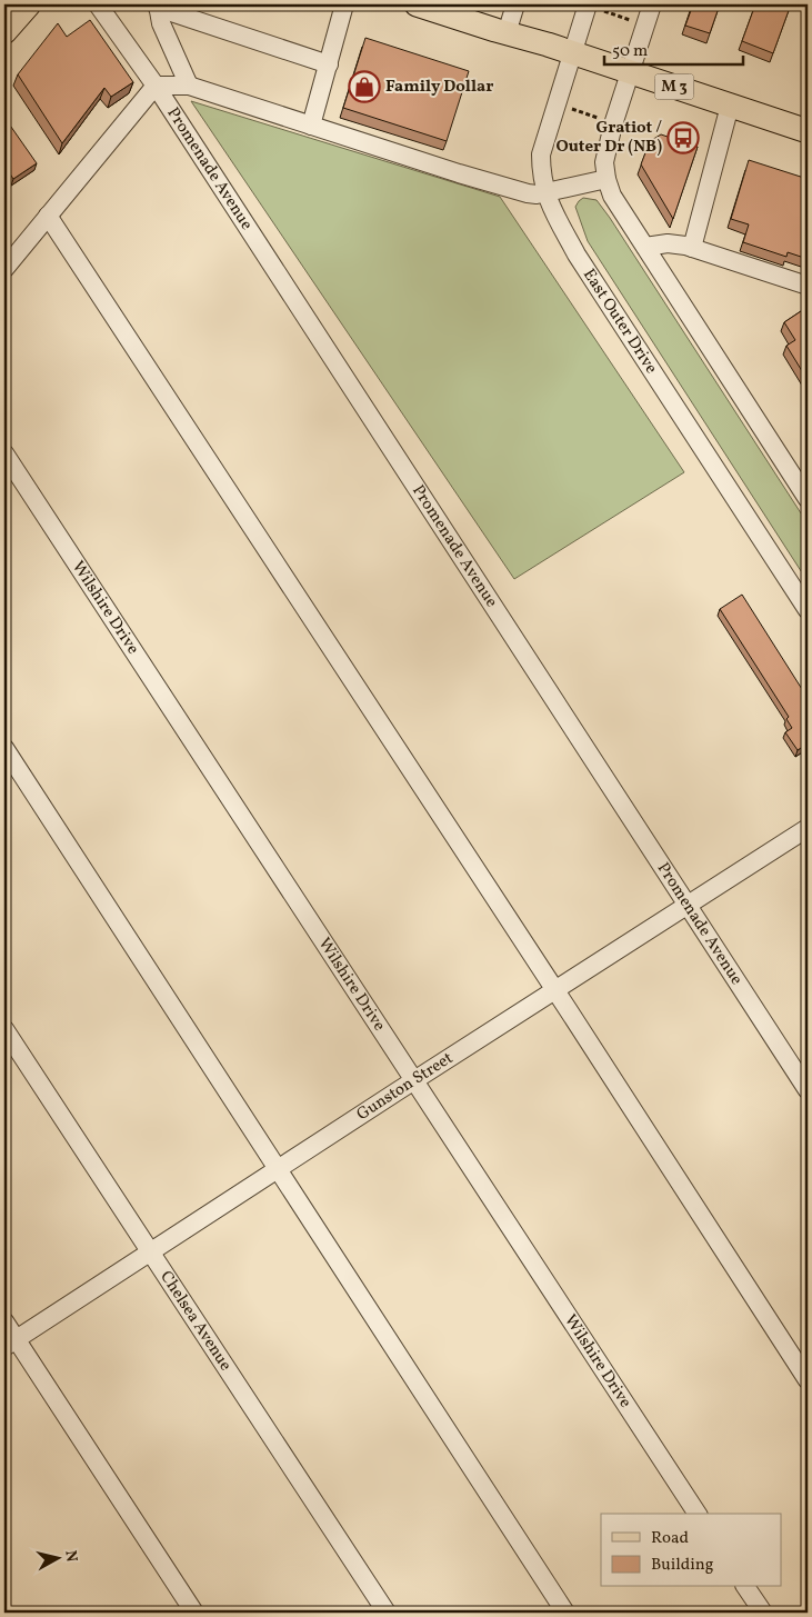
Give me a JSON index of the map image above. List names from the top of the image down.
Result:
{
  "streets": {
    "main road": ["M 3"],
    "street": [
      "Promenade Avenue",
      "East Outer Drive",
      "Wilshire Drive",
      "Gunston Street",
      "Chelsea Avenue"
    ]
  },
  "crossings": [
    ["M 3", "East Outer Drive"],
    ["Promenade Avenue", "Gunston Street"],
    ["Wilshire Drive", "Gunston Street"],
    ["Gunston Street", "Chelsea Avenue"]
  ],
  "places": {
    "shop": ["Family Dollar"],
    "bus stop": ["Gratiot / Outer Dr (NB)"]
  },
  "legend": ["Road", "Building"],
  "scale_bar": "50 m",
  "north": "right"
}
